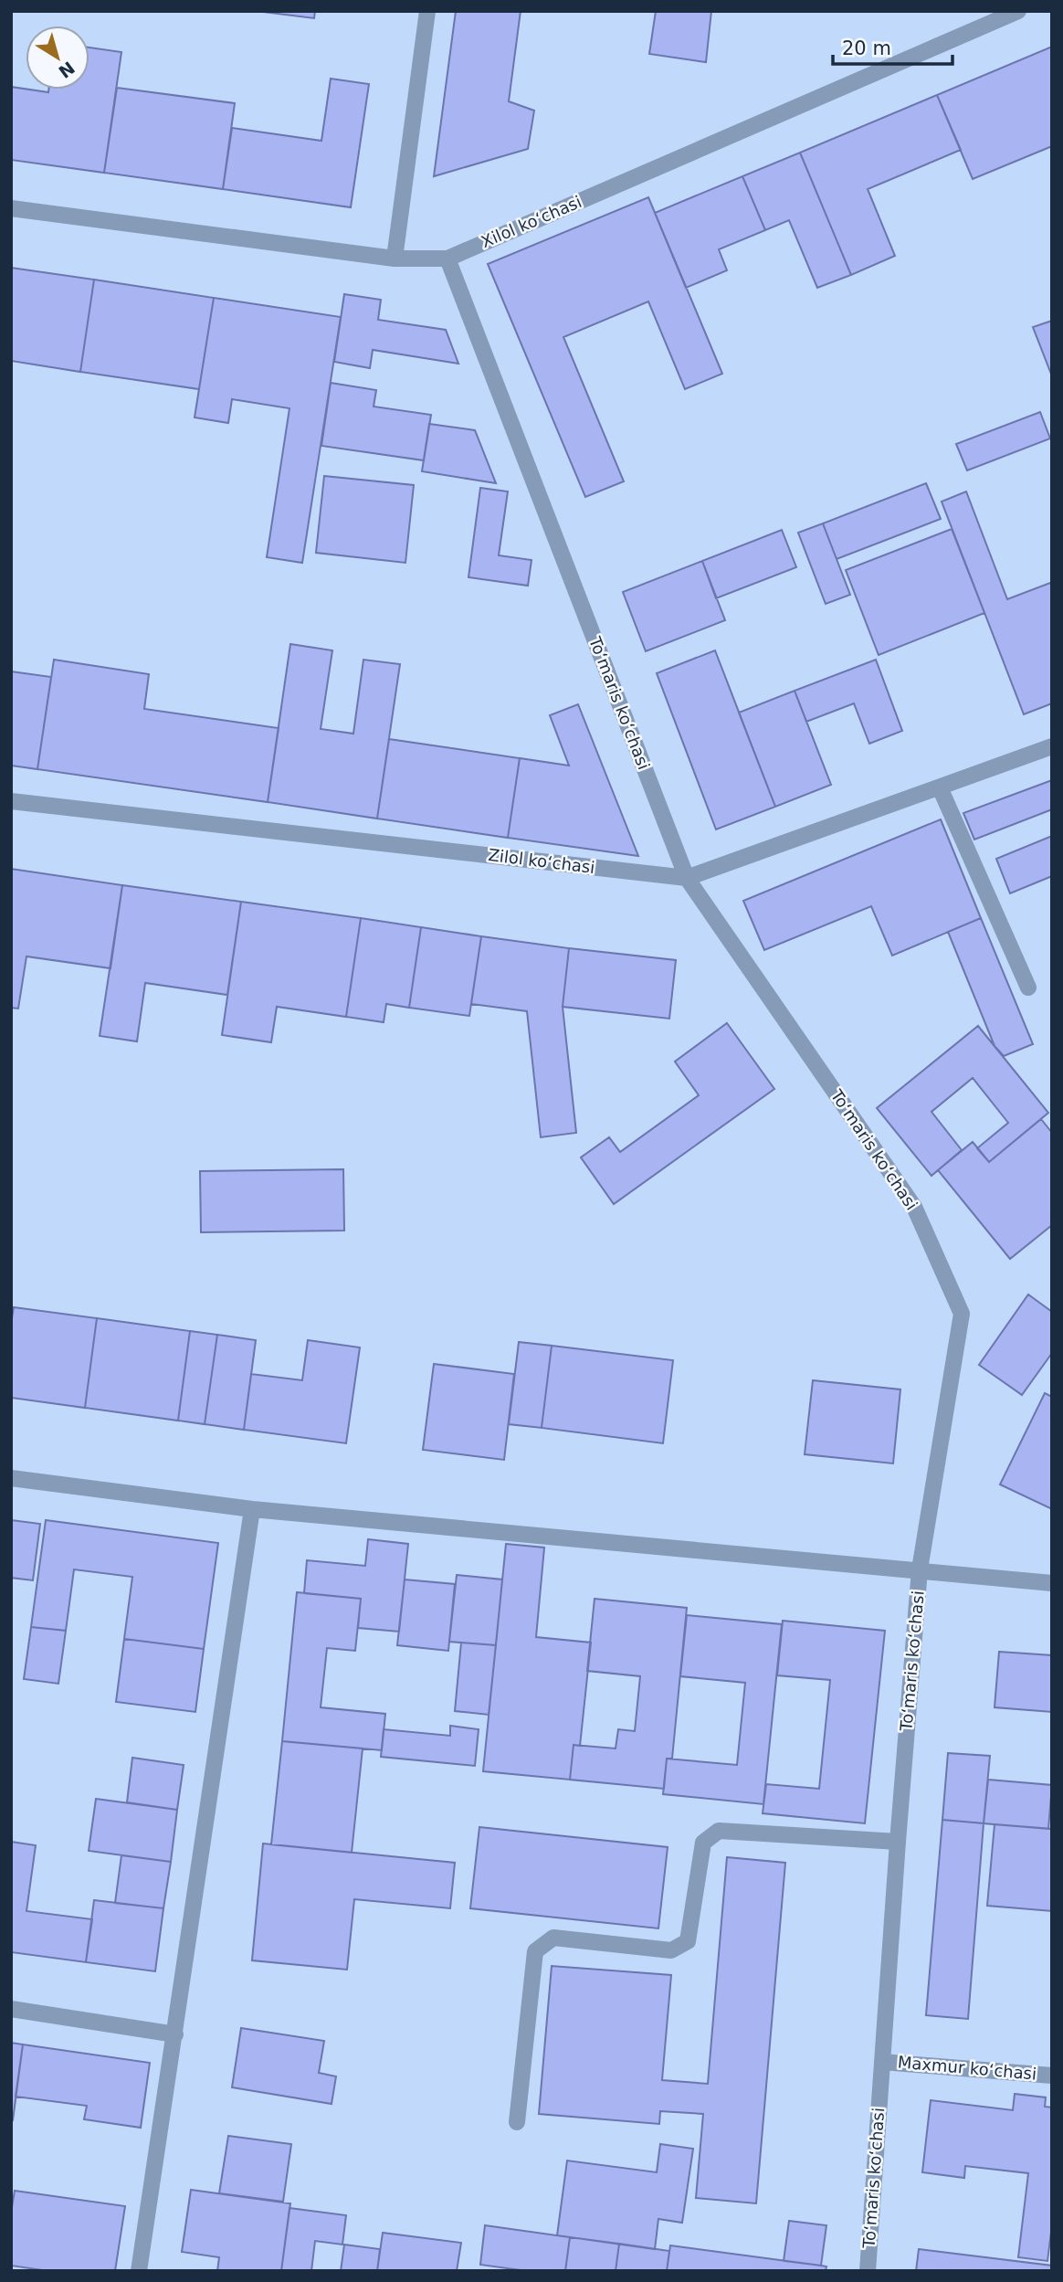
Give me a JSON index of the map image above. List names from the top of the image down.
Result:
{
  "streets": {
    "street": [
      "Xilol koʻchasi",
      "Toʻmaris koʻchasi",
      "Zilol koʻchasi",
      "Maxmur koʻchasi"
    ]
  },
  "crossings": [
    ["Xilol koʻchasi", "Toʻmaris koʻchasi"],
    ["Toʻmaris koʻchasi", "Zilol koʻchasi"],
    ["Toʻmaris koʻchasi", "Maxmur koʻchasi"]
  ],
  "scale_bar": "20 m",
  "north": "bottom right"
}
